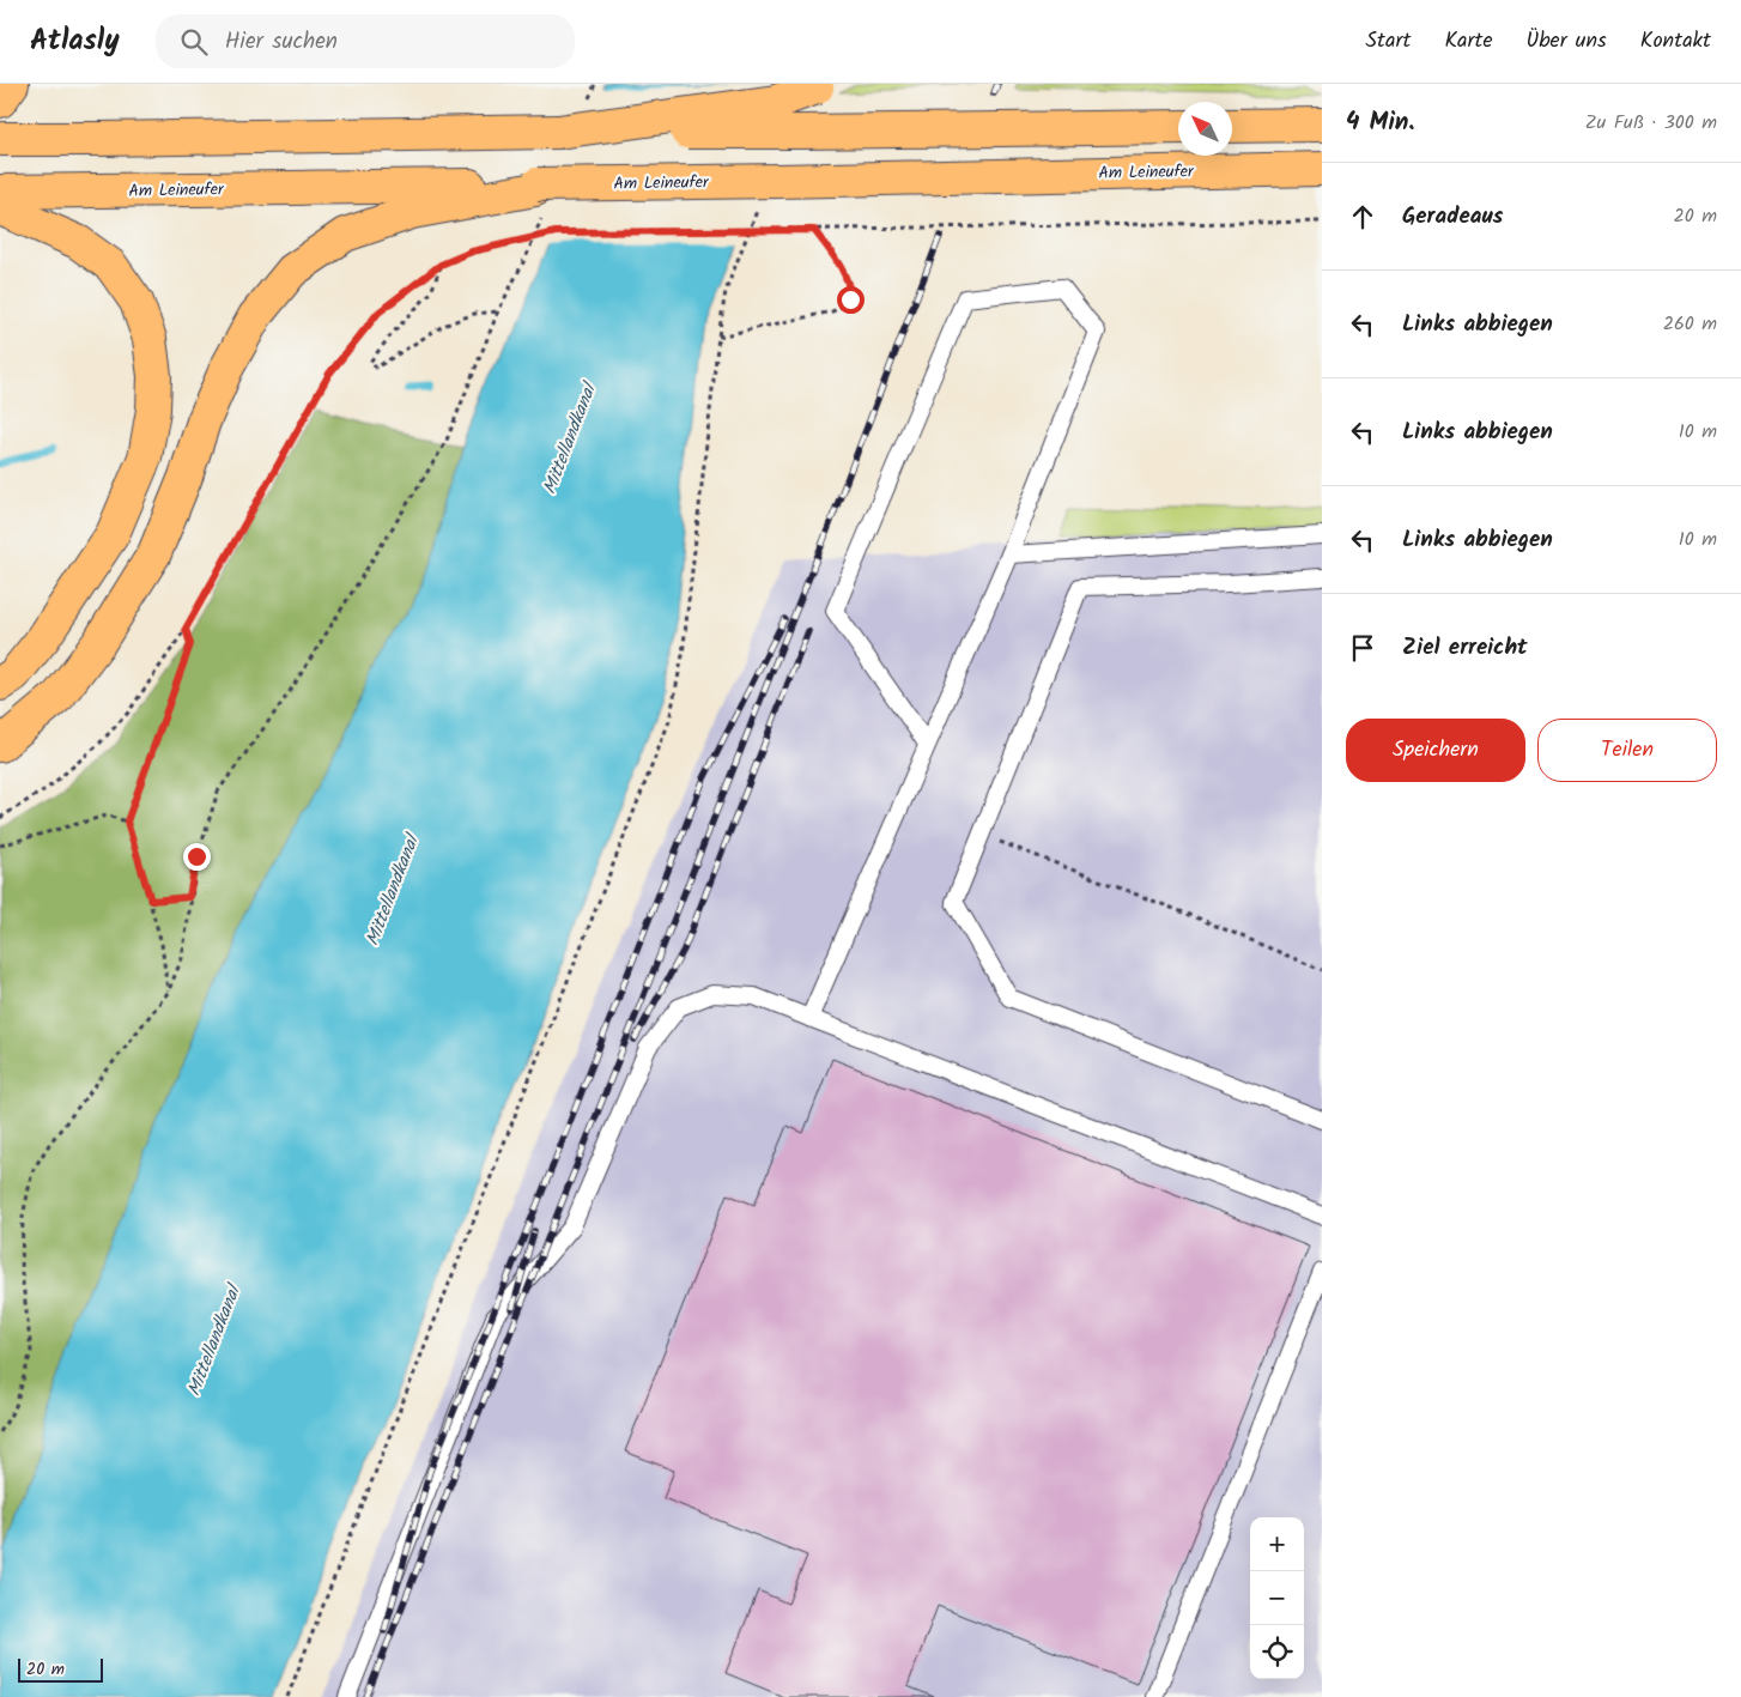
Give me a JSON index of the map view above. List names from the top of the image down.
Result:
{
  "streets": {
    "highway": ["Am Leineufer"]
  },
  "water": ["Mittellandkanal"],
  "scale_bar": "20 m",
  "north": "top left",
  "page": {
    "header": "Atlasly",
    "search": "Hier suchen",
    "nav": [
      "Start",
      "Karte",
      "Über uns",
      "Kontakt"
    ],
    "heading": ["4 Min.", "Zu Fuß · 300 m"],
    "list": [
      ["Geradeaus", "20 m"],
      ["Links abbiegen", "260 m"],
      ["Links abbiegen", "10 m"],
      ["Links abbiegen", "10 m"],
      "Ziel erreicht"
    ],
    "buttons": ["Speichern", "Teilen"],
    "map_buttons": ["+", "−"],
    "scale": "20 m"
  }
}
